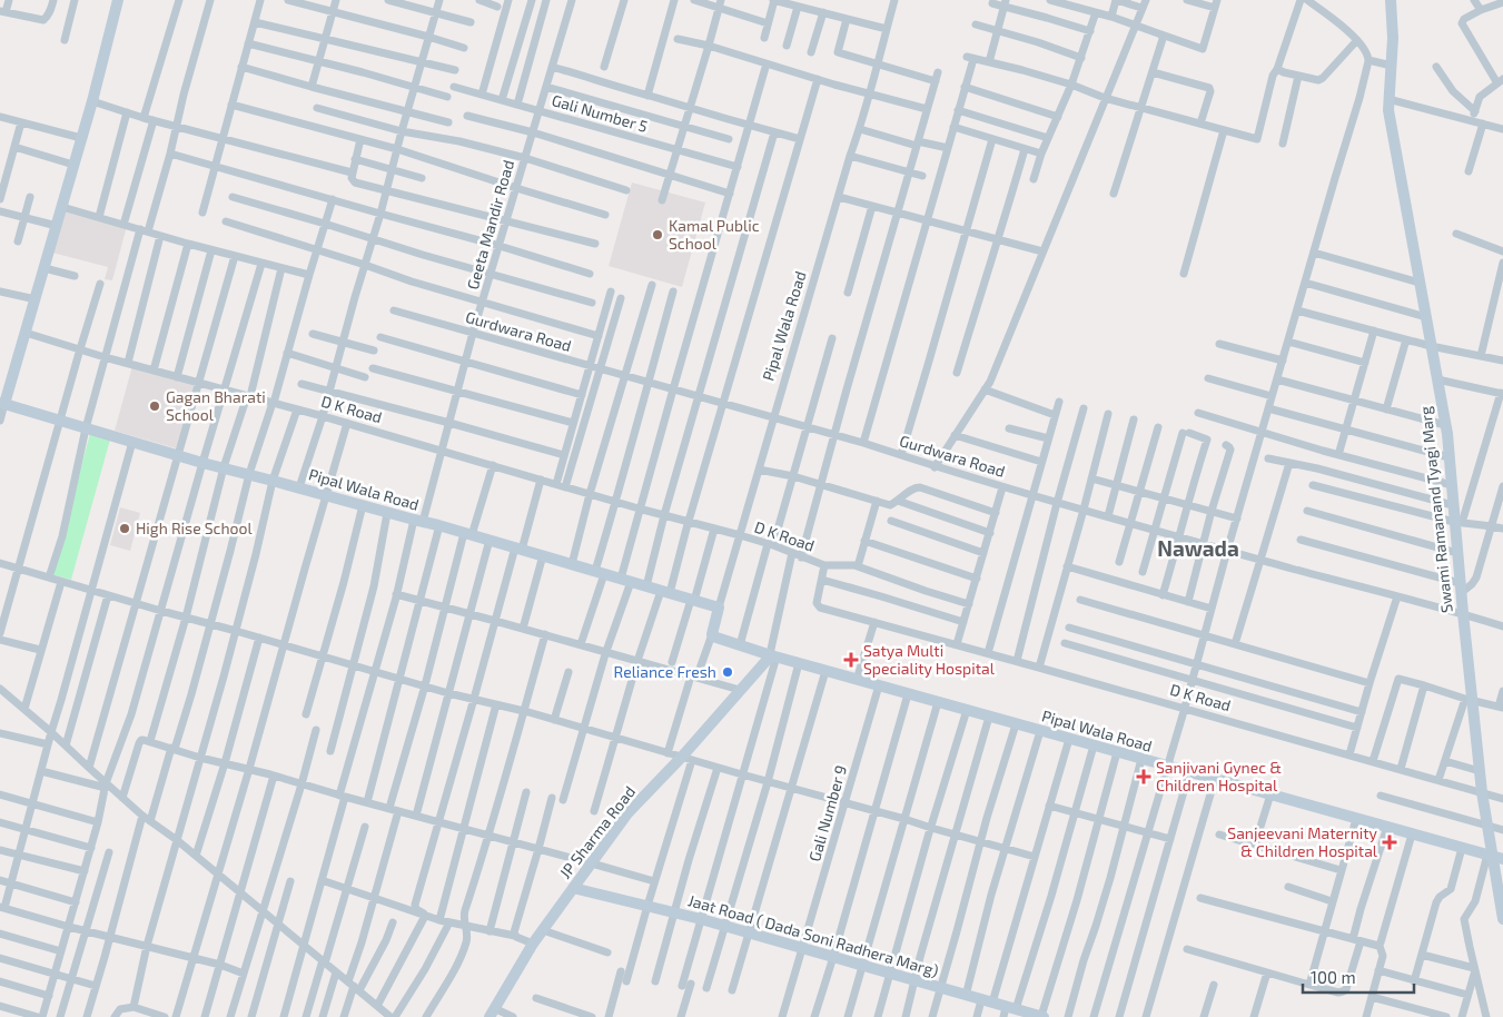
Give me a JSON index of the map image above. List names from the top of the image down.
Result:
{
  "streets": {
    "street": [
      "Gali Number 5",
      "Geeta Mandir Road",
      "Pipal Wala Road",
      "Gurdwara Road",
      "D K Road",
      "Swami Ramanand Tyagi Marg",
      "Gali Number 9",
      "JP Sharma Road",
      "Jaat Road ( Dada Soni Radhera Marg)"
    ]
  },
  "crossings": [
    ["Gali Number 5", "Geeta Mandir Road"],
    ["Geeta Mandir Road", "Pipal Wala Road"],
    ["Geeta Mandir Road", "Gurdwara Road"],
    ["Geeta Mandir Road", "D K Road"],
    ["Pipal Wala Road", "Gurdwara Road"],
    ["Pipal Wala Road", "D K Road"],
    ["Pipal Wala Road", "Swami Ramanand Tyagi Marg"],
    ["Pipal Wala Road", "Gali Number 9"],
    ["Pipal Wala Road", "JP Sharma Road"],
    ["Gurdwara Road", "Swami Ramanand Tyagi Marg"],
    ["D K Road", "Swami Ramanand Tyagi Marg"],
    ["Gali Number 9", "Jaat Road ( Dada Soni Radhera Marg)"],
    ["JP Sharma Road", "Jaat Road ( Dada Soni Radhera Marg)"]
  ],
  "districts": ["Nawada"],
  "places": {
    "other": [
      "Kamal Public School",
      "Gagan Bharati School",
      "High Rise School",
      "Reliance Fresh"
    ],
    "health": ["Satya Multi Speciality Hospital", "Sanjivani Gynec & Children Hospital", "Sanjeevani Maternity & Children Hospital"]
  },
  "scale_bar": "100 m"
}
